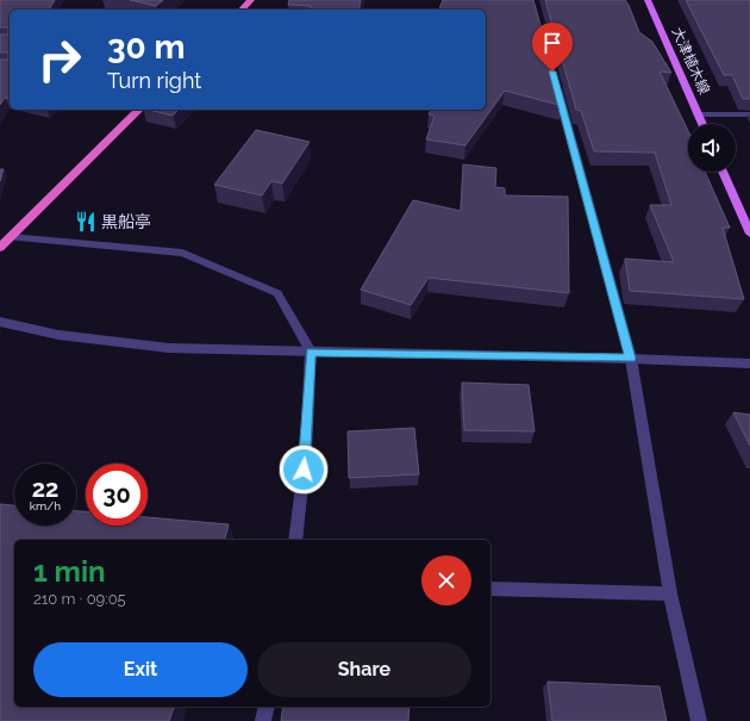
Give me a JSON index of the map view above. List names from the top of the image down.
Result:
{
  "streets": {
    "main road": ["大津植木線"]
  },
  "places": {
    "restaurant": ["黒船亭"]
  },
  "page": {
    "turn": ["30 m", "Turn right"],
    "speed": "22 km/h",
    "limit": "30",
    "heading": ["1 min", "210 m · 09:05"],
    "buttons": ["Exit", "Share"]
  }
}
